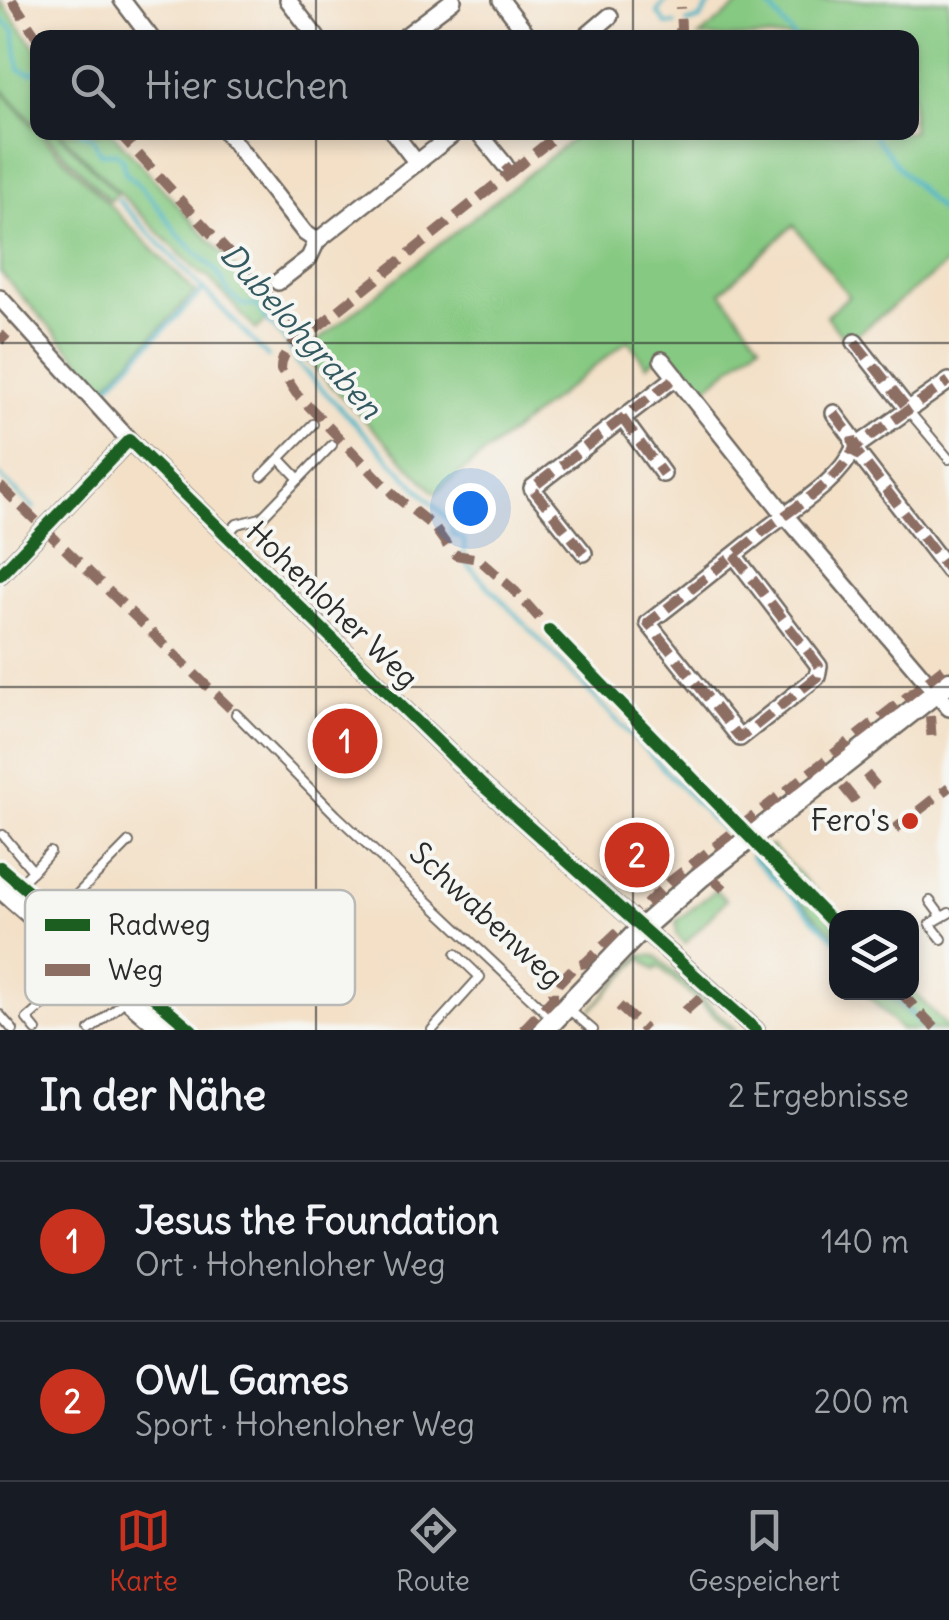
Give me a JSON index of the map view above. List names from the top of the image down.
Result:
{
  "streets": {
    "street": ["Hohenloher Weg", "Schwabenweg"]
  },
  "crossings": [
    ["Hohenloher Weg", "Schwabenweg"]
  ],
  "water": ["Dubelohgraben"],
  "places": ["Fero's"],
  "legend": ["Radweg", "Weg"],
  "page": {
    "search": "Hier suchen",
    "pins": ["1", "2"],
    "heading": ["In der Nähe", "2 Ergebnisse"],
    "list": [
      {
        "mark": "1",
        "name": "Jesus the Foundation",
        "note": "Ort · Hohenloher Weg",
        "value": "140 m"
      },
      {
        "mark": "2",
        "name": "OWL Games",
        "note": "Sport · Hohenloher Weg",
        "value": "200 m"
      }
    ],
    "nav": ["Karte", "Route", "Gespeichert"]
  }
}
